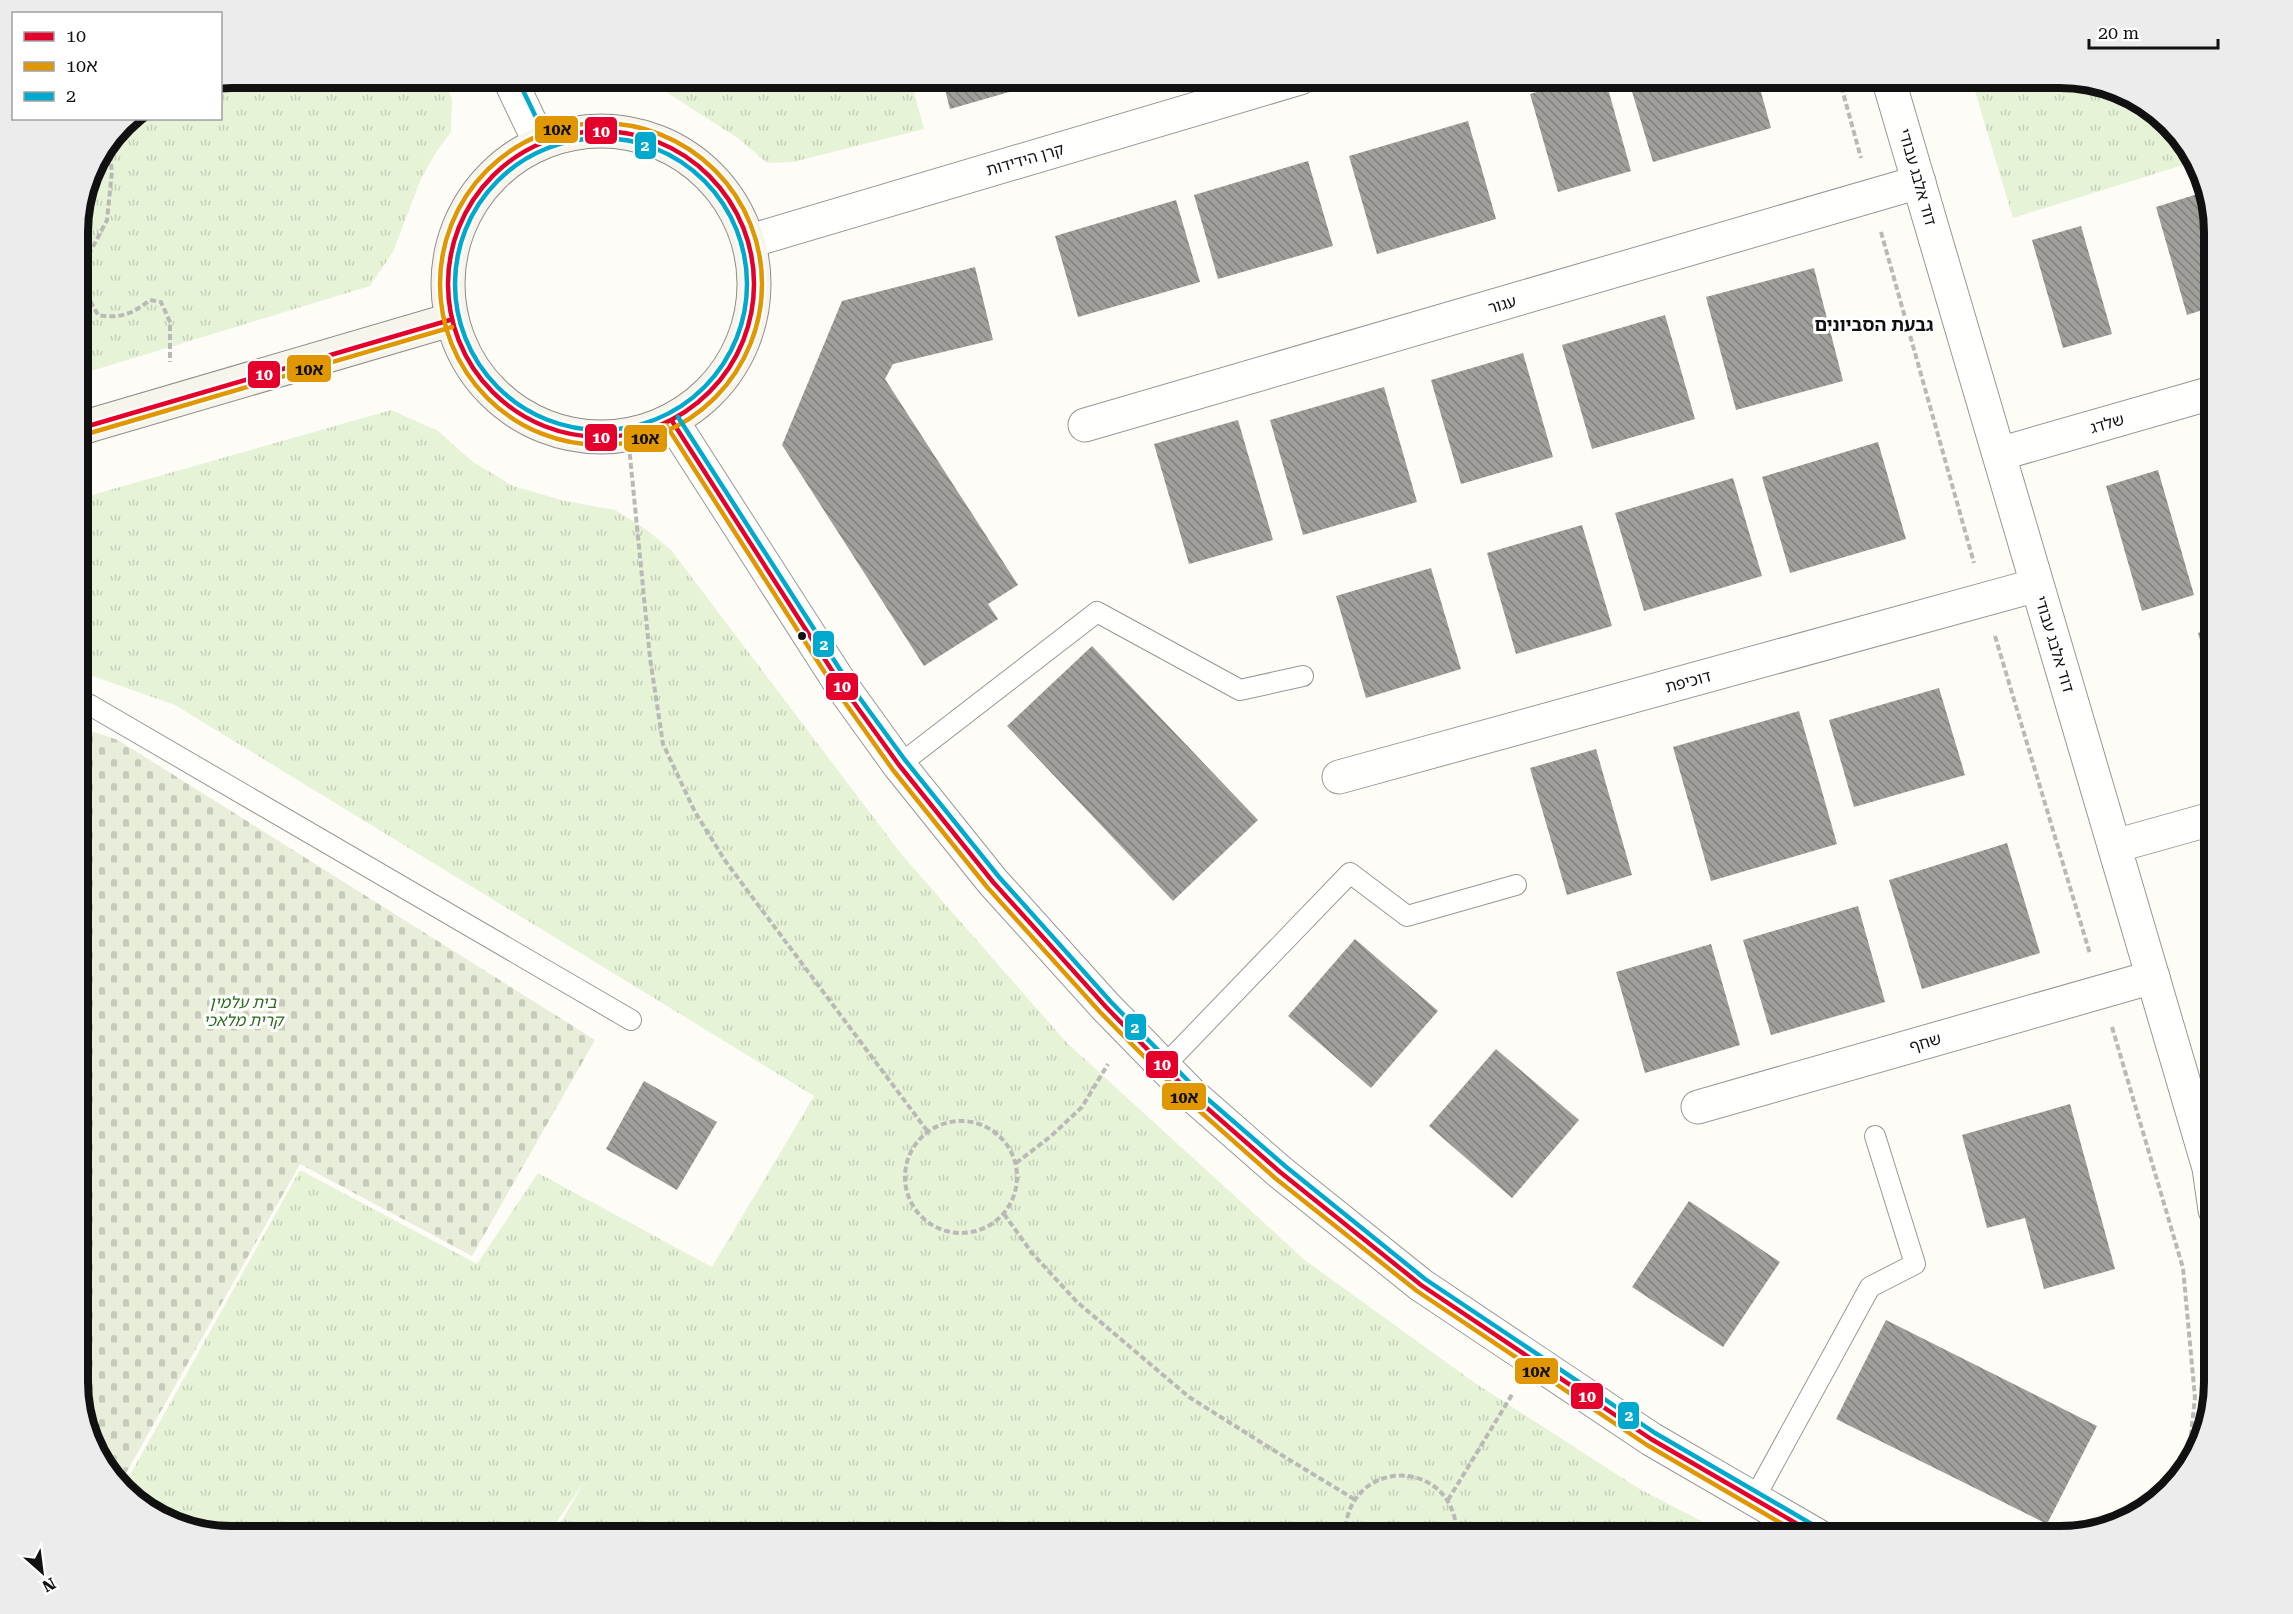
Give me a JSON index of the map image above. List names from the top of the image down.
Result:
{
  "streets": {
    "street": [
      "קרן הידידות",
      "דוד אלבג עבודי",
      "עגור",
      "שלדג",
      "דוכיפת",
      "שחף"
    ]
  },
  "crossings": [
    ["דוד אלבג עבודי", "עגור"],
    ["דוד אלבג עבודי", "שלדג"],
    ["דוד אלבג עבודי", "דוכיפת"],
    ["דוד אלבג עבודי", "שחף"]
  ],
  "districts": ["גבעת הסביונים"],
  "parks": ["בית עלמין קרית מלאכי"],
  "lines": ["transit line 2", "transit line 10א", "transit line 10"],
  "legend": ["10", "10א", "2"],
  "scale_bar": "20 m",
  "north": "bottom right"
}
